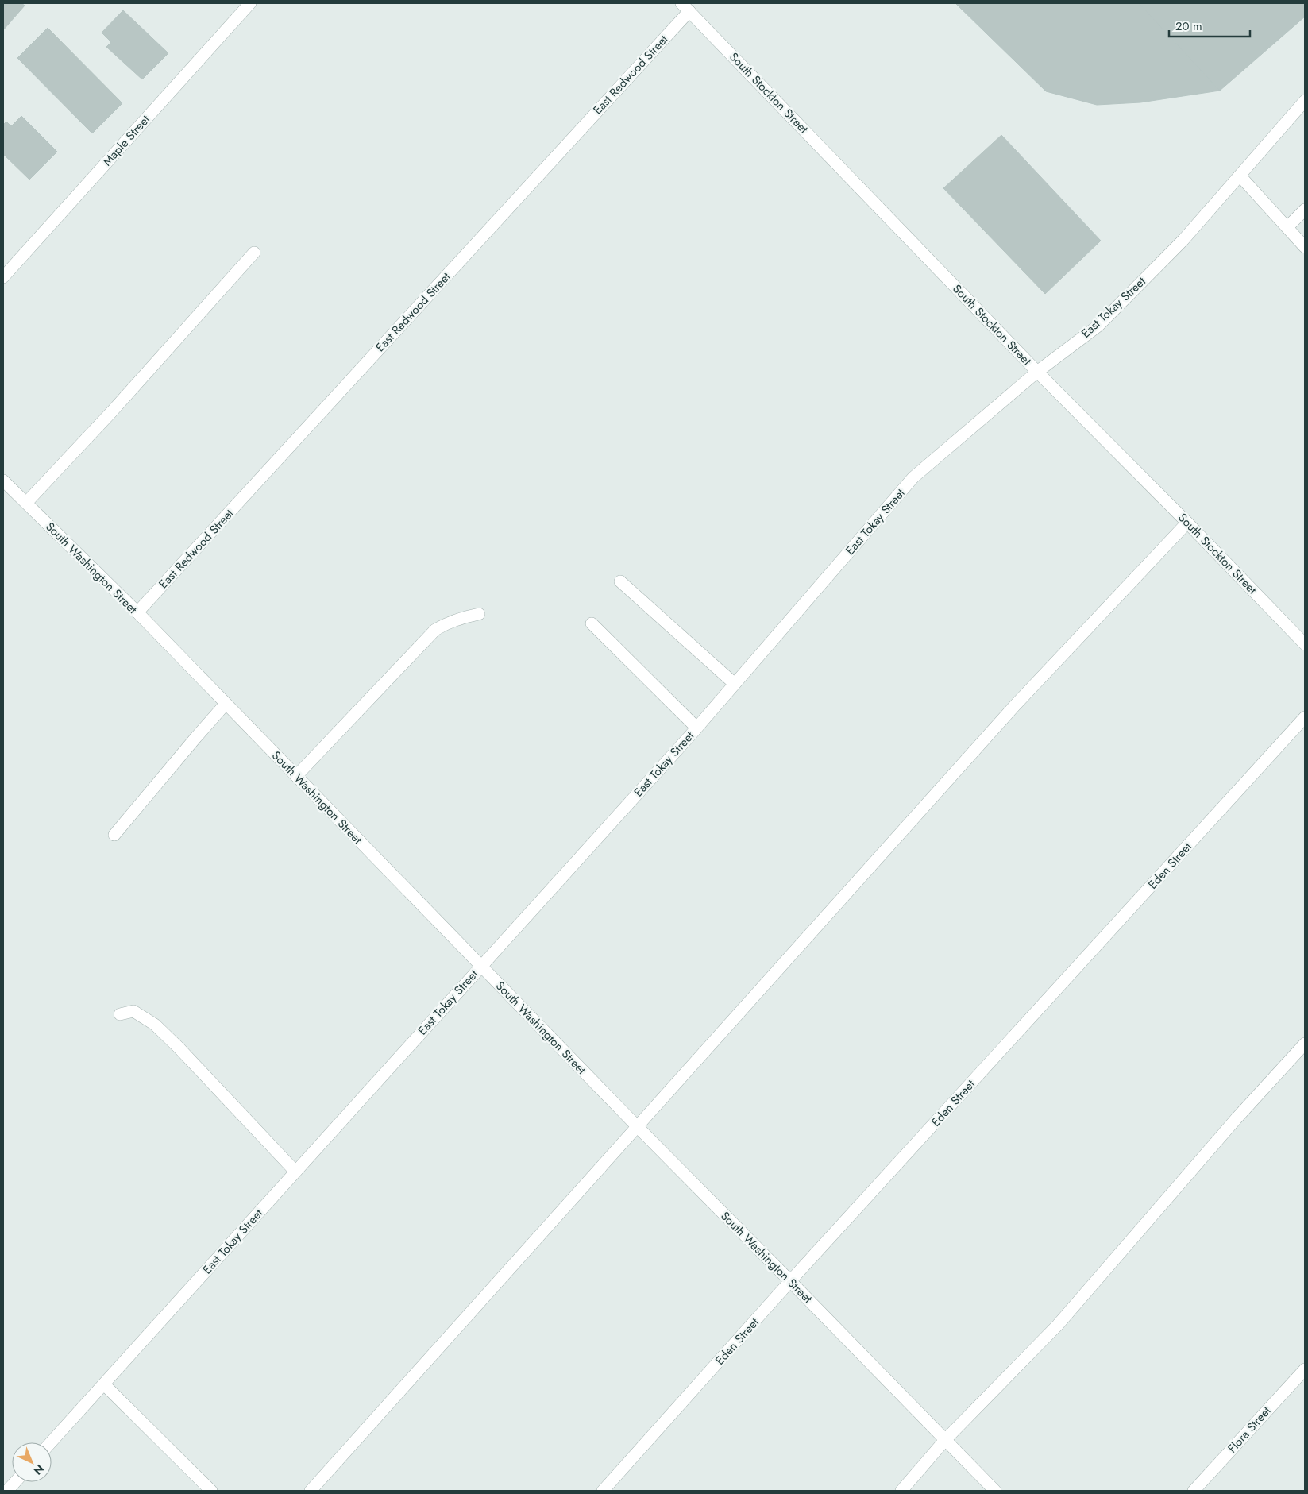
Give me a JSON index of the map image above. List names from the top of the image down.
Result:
{
  "streets": {
    "street": [
      "East Redwood Street",
      "South Stockton Street",
      "Maple Street",
      "East Tokay Street",
      "South Washington Street",
      "Eden Street",
      "Flora Street"
    ]
  },
  "crossings": [
    ["East Redwood Street", "South Stockton Street"],
    ["East Redwood Street", "South Washington Street"],
    ["South Stockton Street", "East Tokay Street"],
    ["East Tokay Street", "South Washington Street"],
    ["South Washington Street", "Eden Street"]
  ],
  "scale_bar": "20 m",
  "north": "bottom right"
}
